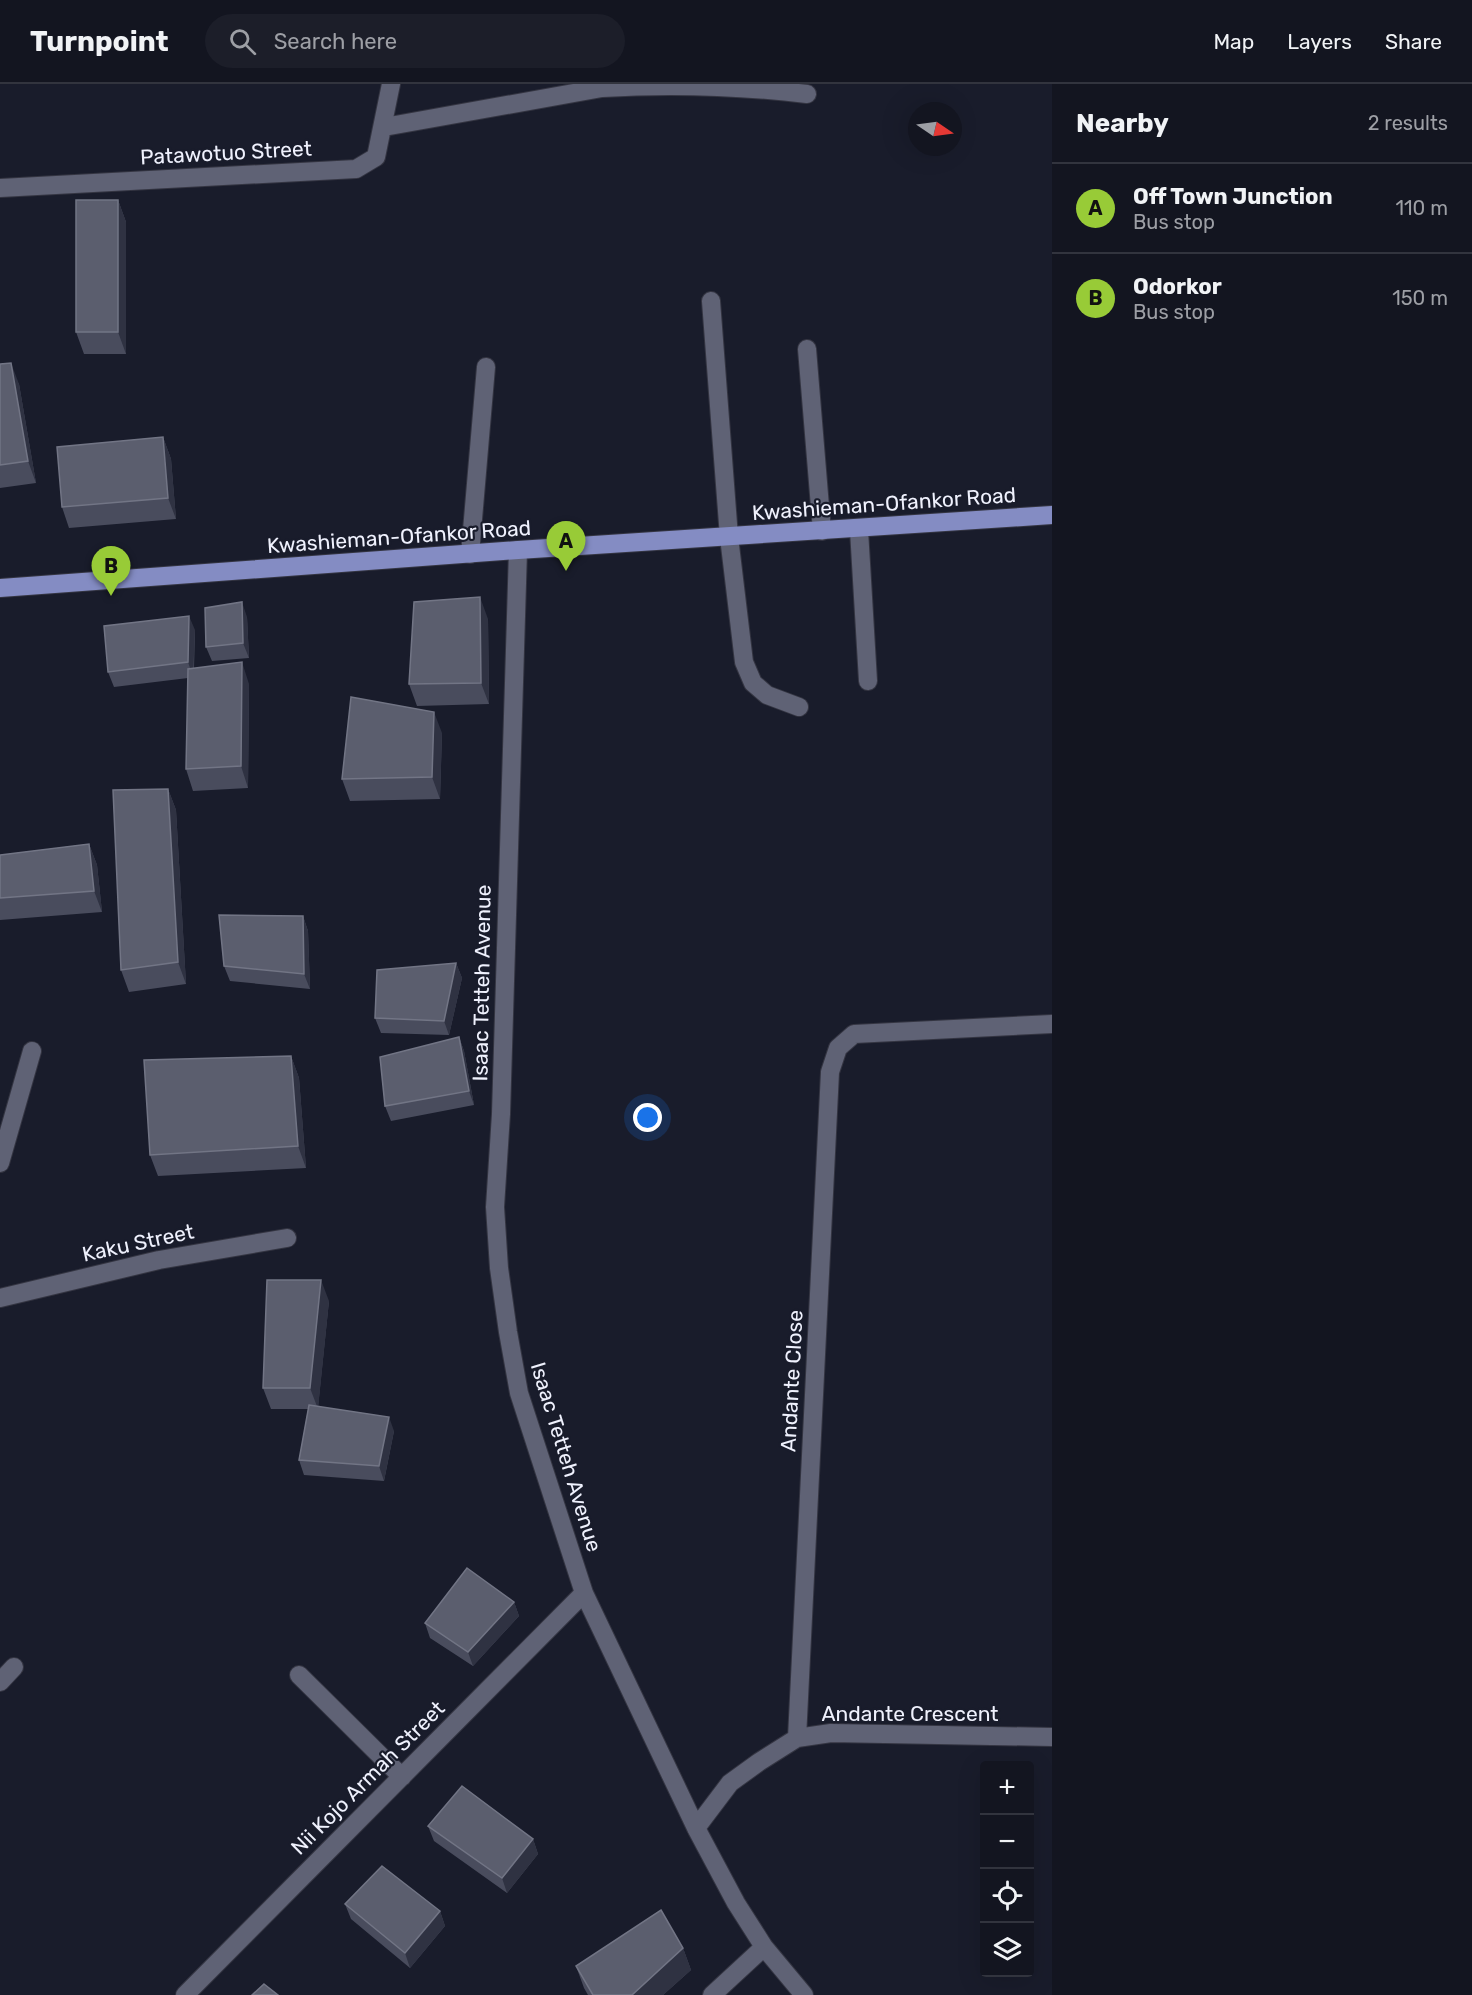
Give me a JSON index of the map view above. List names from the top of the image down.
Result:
{
  "streets": {
    "main road": ["Kwashieman-Ofankor Road"],
    "street": [
      "Patawotuo Street",
      "Isaac Tetteh Avenue",
      "Kaku Street",
      "Andante Close",
      "Andante Crescent",
      "Nii Kojo Armah Street"
    ]
  },
  "crossings": [
    ["Kwashieman-Ofankor Road", "Isaac Tetteh Avenue"],
    ["Isaac Tetteh Avenue", "Andante Crescent"],
    ["Isaac Tetteh Avenue", "Nii Kojo Armah Street"],
    ["Andante Close", "Andante Crescent"]
  ],
  "north": "right",
  "page": {
    "header": "Turnpoint",
    "search": "Search here",
    "nav": ["Map", "Layers", "Share"],
    "heading": ["Nearby", "2 results"],
    "list": [
      {
        "mark": "A",
        "name": "Off Town Junction",
        "note": "Bus stop",
        "value": "110 m"
      },
      {
        "mark": "B",
        "name": "Odorkor",
        "note": "Bus stop",
        "value": "150 m"
      }
    ],
    "pins": ["A", "B"],
    "map_buttons": ["+", "−"]
  }
}
